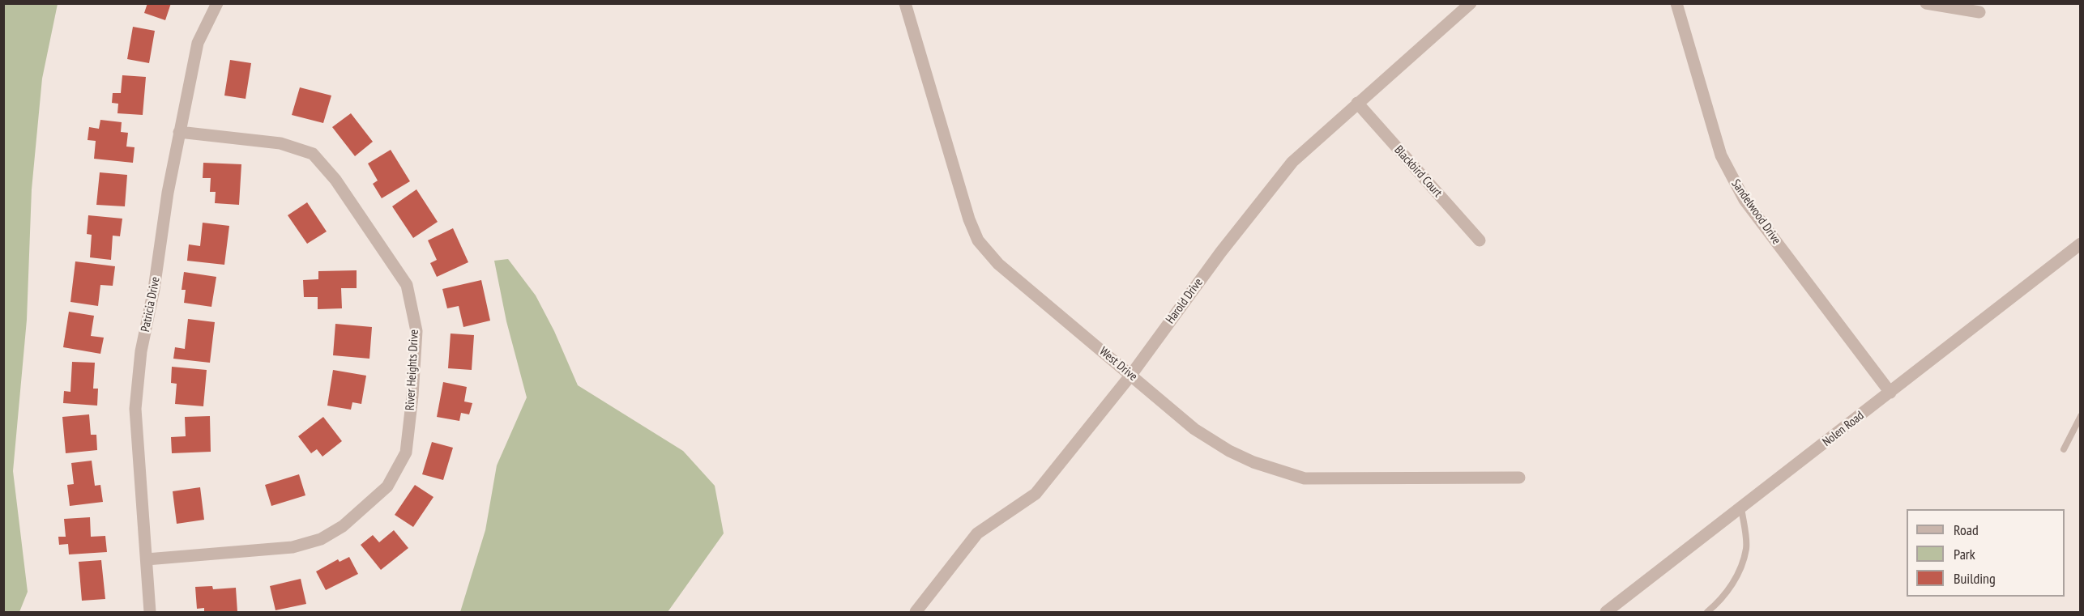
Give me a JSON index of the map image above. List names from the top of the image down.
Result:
{
  "streets": {
    "street": [
      "Blackbird Court",
      "Sandelwood Drive",
      "Harold Drive",
      "Patricia Drive",
      "West Drive",
      "River Heights Drive",
      "Nolen Road"
    ]
  },
  "crossings": [
    ["Blackbird Court", "Harold Drive"],
    ["Sandelwood Drive", "Nolen Road"],
    ["Harold Drive", "West Drive"],
    ["Patricia Drive", "River Heights Drive"]
  ],
  "legend": ["Road", "Park", "Building"]
}
